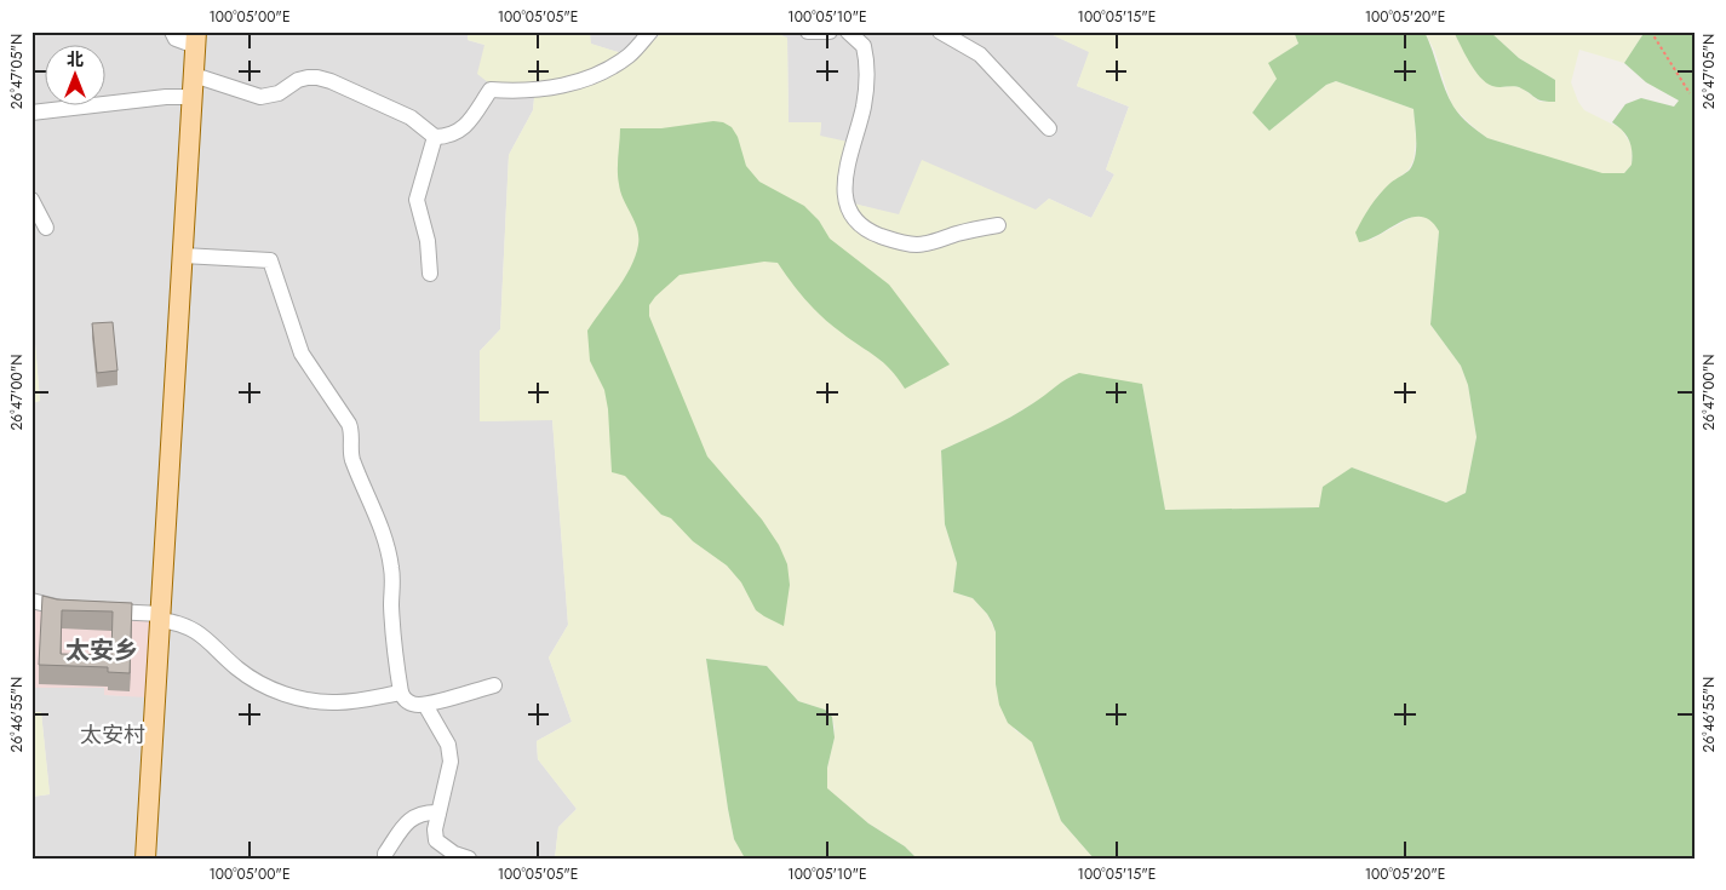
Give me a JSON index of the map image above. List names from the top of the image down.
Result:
{
  "districts": ["太安乡", "太安村"],
  "north": "top",
  "coordinates": [
    "100°05'00\"E",
    "100°05'05\"E",
    "100°05'10\"E",
    "100°05'15\"E",
    "100°05'20\"E",
    "26°47'05\"N",
    "26°47'00\"N",
    "26°46'55\"N"
  ]
}
